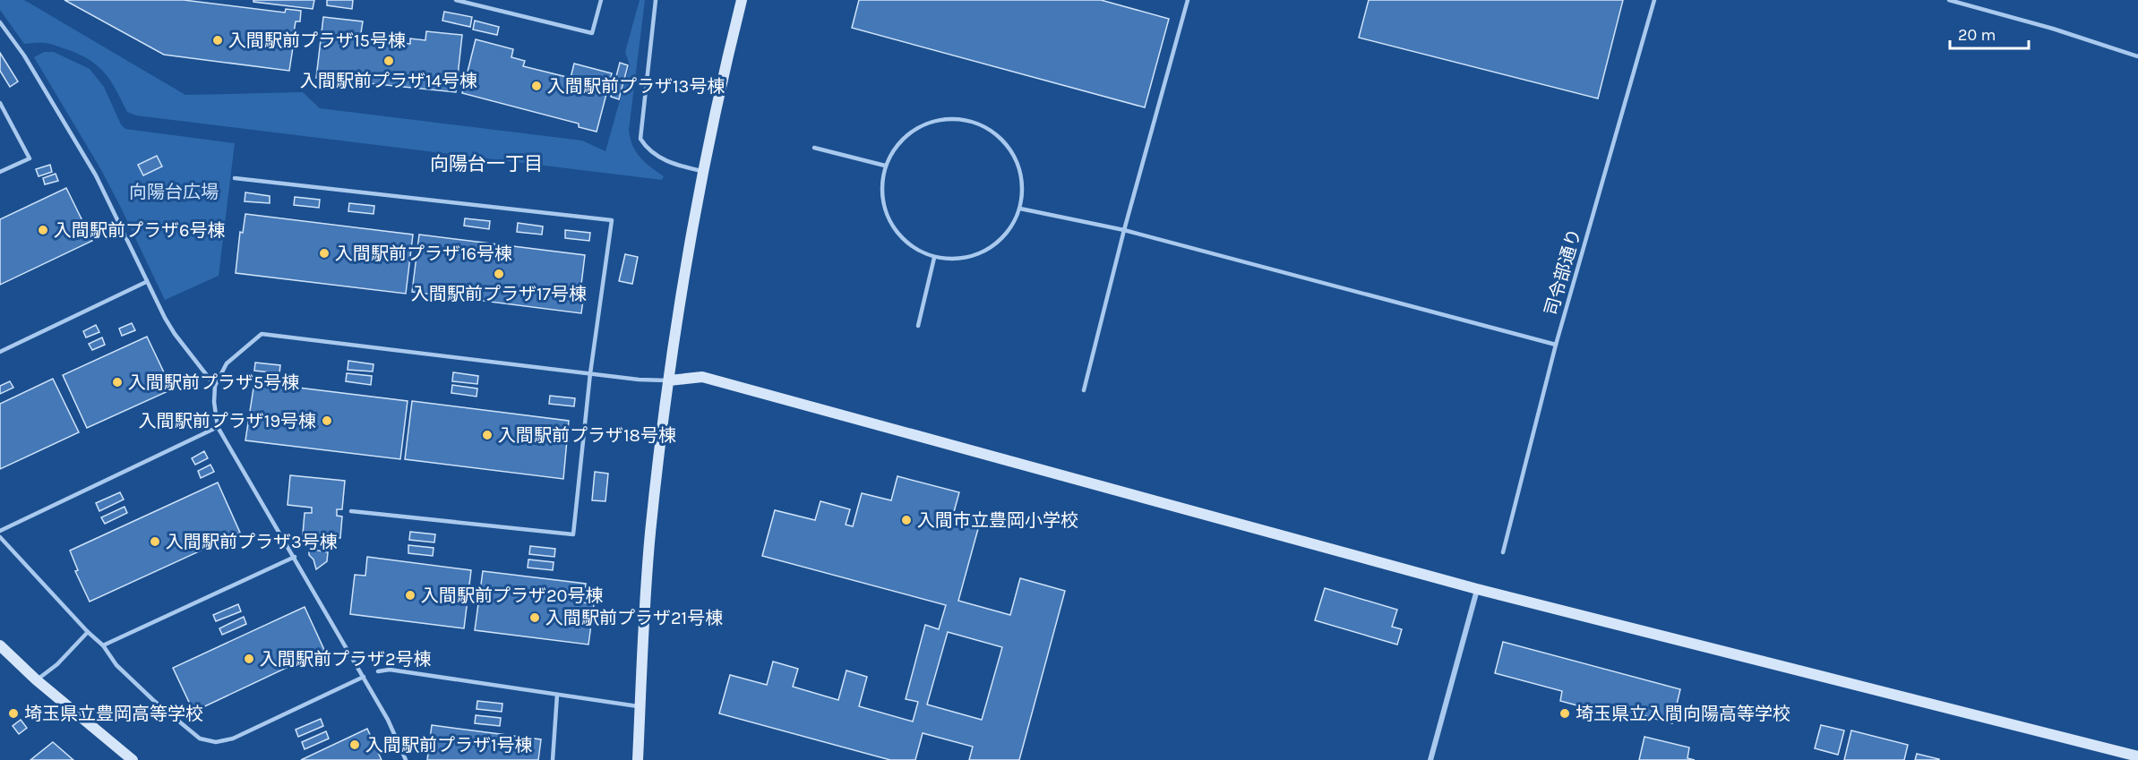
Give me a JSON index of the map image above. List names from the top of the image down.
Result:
{
  "streets": {
    "lane": ["司令部通り"]
  },
  "districts": ["向陽台一丁目"],
  "parks": ["向陽台広場"],
  "places": [
    "入間駅前プラザ15号棟",
    "入間駅前プラザ14号棟",
    "入間駅前プラザ13号棟",
    "入間駅前プラザ6号棟",
    "入間駅前プラザ16号棟",
    "入間駅前プラザ17号棟",
    "入間駅前プラザ5号棟",
    "入間駅前プラザ19号棟",
    "入間駅前プラザ18号棟",
    "入間市立豊岡小学校",
    "入間駅前プラザ3号棟",
    "入間駅前プラザ20号棟",
    "入間駅前プラザ21号棟",
    "入間駅前プラザ2号棟",
    "埼玉県立豊岡高等学校",
    "埼玉県立入間向陽高等学校",
    "入間駅前プラザ1号棟"
  ],
  "scale_bar": "20 m"
}
